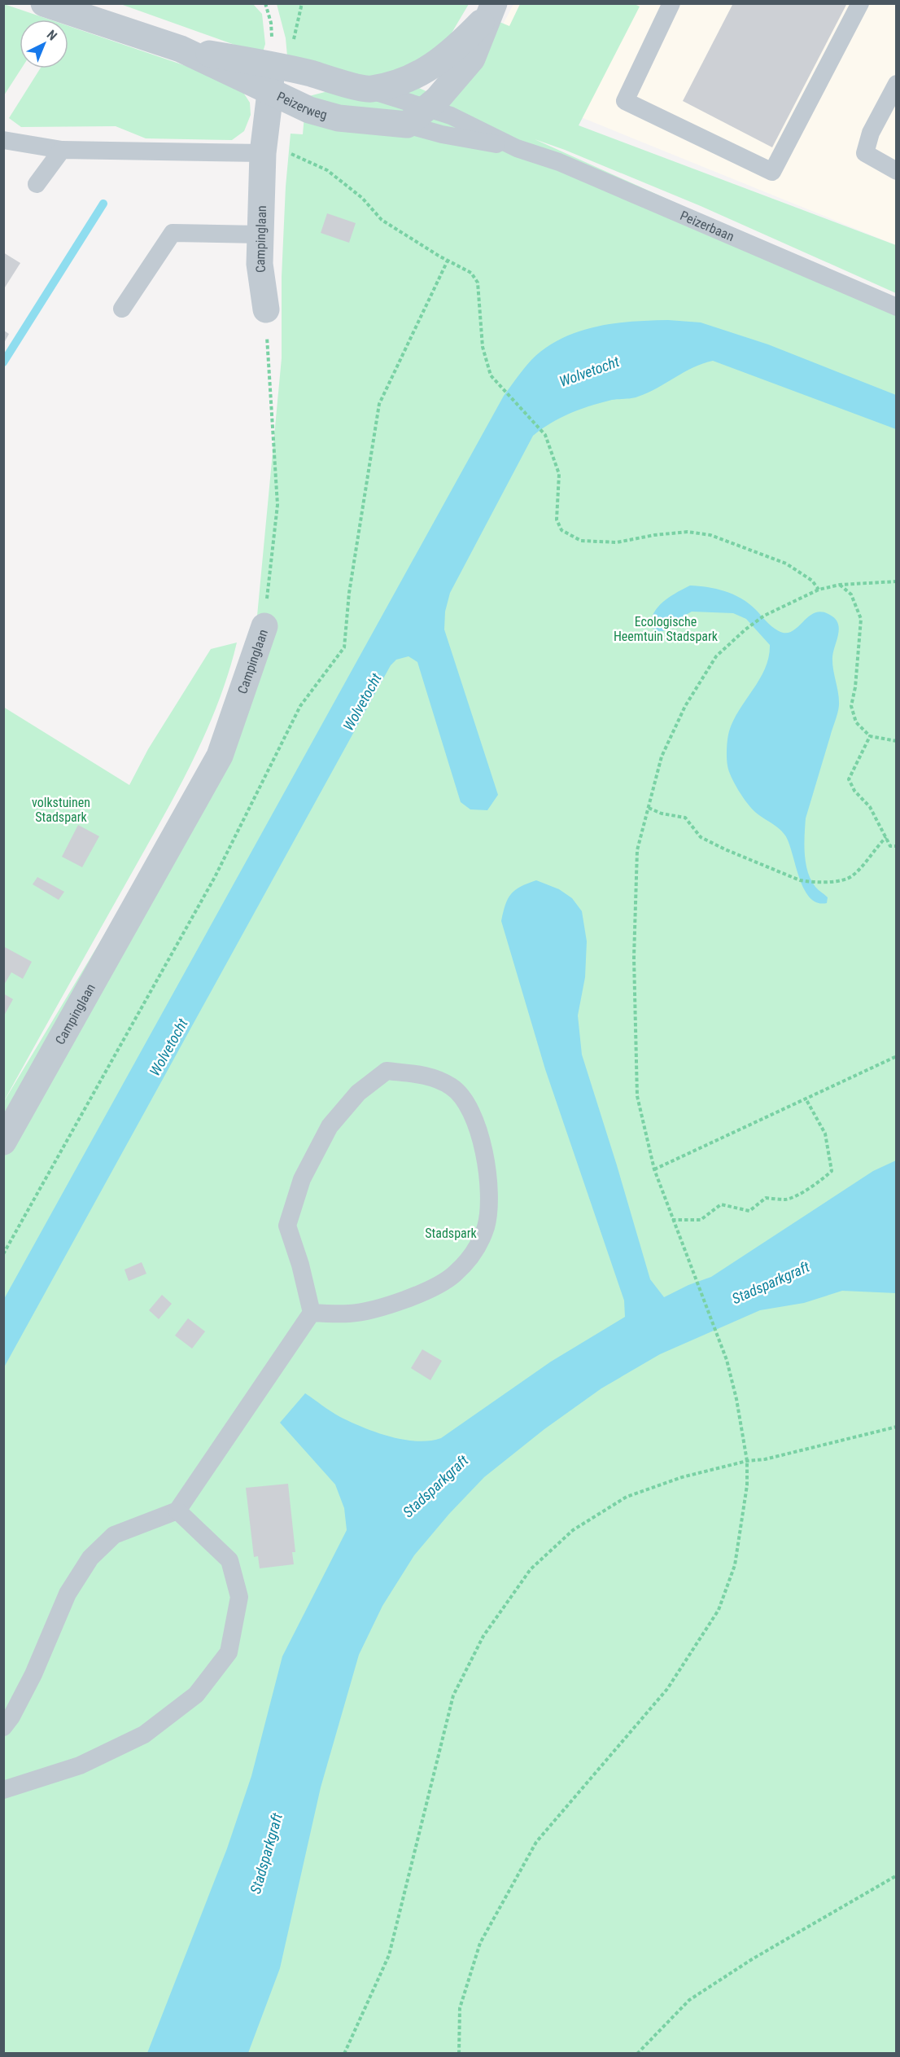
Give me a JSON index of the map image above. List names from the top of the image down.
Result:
{
  "streets": {
    "street": ["Peizerweg", "Campinglaan"],
    "lane": ["Peizerbaan"]
  },
  "crossings": [
    ["Peizerweg", "Peizerbaan"],
    ["Peizerweg", "Campinglaan"]
  ],
  "water": ["Wolvetocht", "Stadsparkgraft"],
  "parks": ["Ecologische Heemtuin Stadspark", "volkstuinen Stadspark", "Stadspark"],
  "north": "top right"
}
